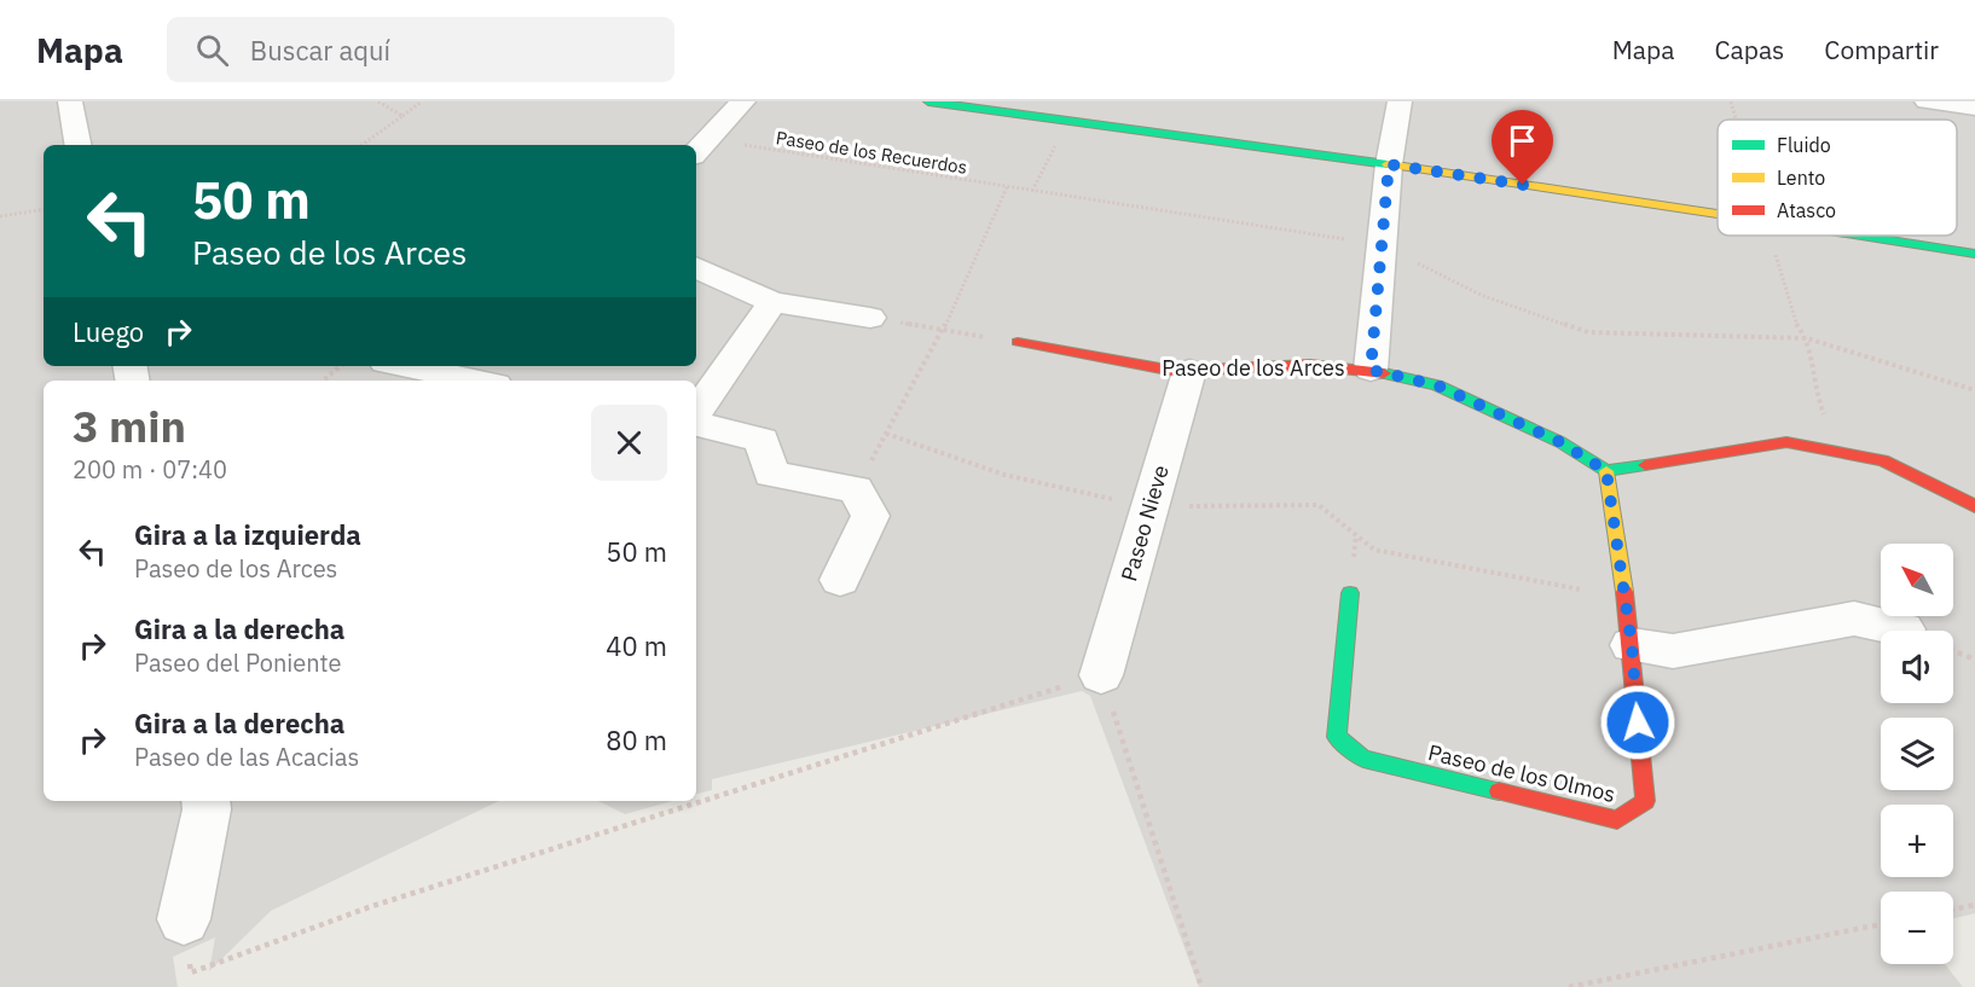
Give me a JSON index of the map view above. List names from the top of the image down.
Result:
{
  "streets": {
    "street": ["Paseo de los Arces", "Paseo Nieve", "Paseo de los Olmos"],
    "path": ["Paseo de los Recuerdos"]
  },
  "crossings": [
    ["Paseo de los Arces", "Paseo Nieve"],
    ["Paseo de los Arces", "Paseo de los Olmos"]
  ],
  "legend": ["Fluido", "Lento", "Atasco"],
  "north": "top left",
  "page": {
    "header": "Mapa",
    "search": "Buscar aquí",
    "nav": ["Mapa", "Capas", "Compartir"],
    "turn": ["50 m", "Paseo de los Arces"],
    "then": "Luego",
    "heading": ["3 min", "200 m · 07:40"],
    "list": [
      {
        "name": "Gira a la izquierda",
        "note": "Paseo de los Arces",
        "value": "50 m"
      },
      {
        "name": "Gira a la derecha",
        "note": "Paseo del Poniente",
        "value": "40 m"
      },
      {
        "name": "Gira a la derecha",
        "note": "Paseo de las Acacias",
        "value": "80 m"
      }
    ],
    "map_buttons": ["+", "−"]
  }
}
